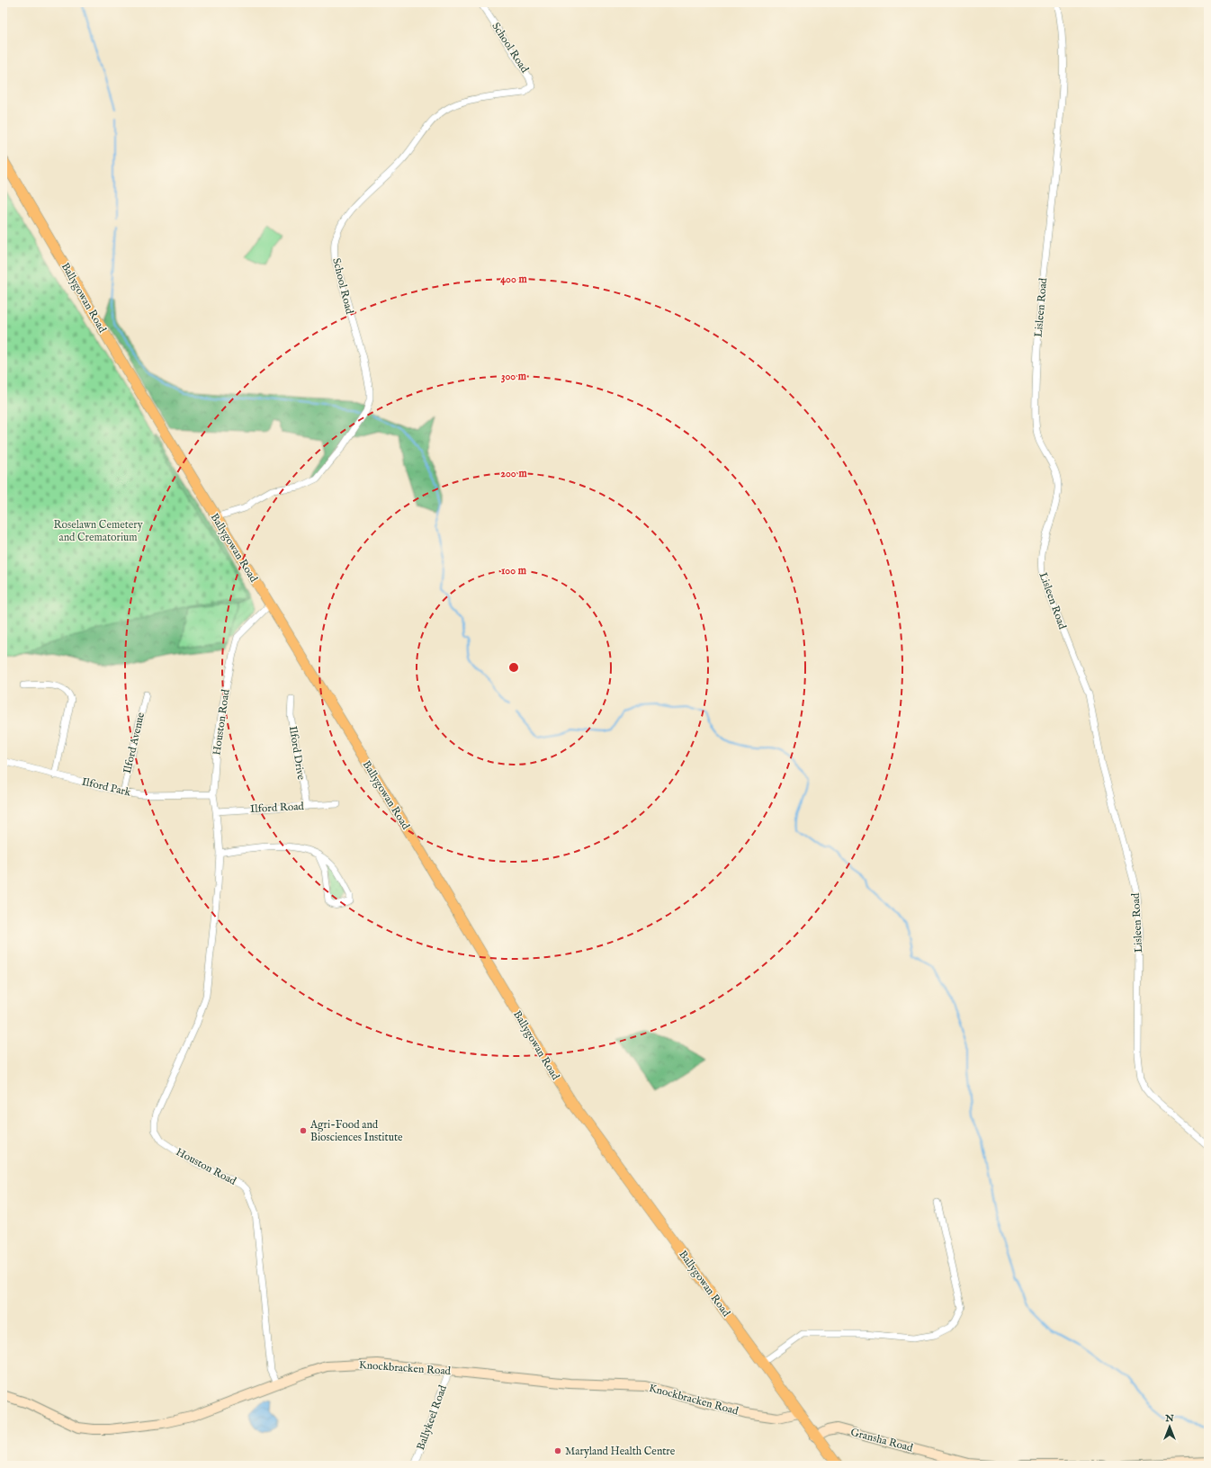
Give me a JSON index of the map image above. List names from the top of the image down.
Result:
{
  "streets": {
    "main road": ["Ballygowan Road"],
    "street": [
      "School Road",
      "Lisleen Road",
      "Houston Road",
      "Ilford Avenue",
      "Ilford Drive",
      "Ilford Park",
      "Ilford Road",
      "Knockbracken Road",
      "Ballykeel Road",
      "Gransha Road"
    ]
  },
  "crossings": [
    ["School Road", "Ballygowan Road"],
    ["Ballygowan Road", "Houston Road"],
    ["Ballygowan Road", "Knockbracken Road"],
    ["Ballygowan Road", "Gransha Road"],
    ["Houston Road", "Ilford Park"],
    ["Houston Road", "Ilford Road"],
    ["Houston Road", "Knockbracken Road"],
    ["Ilford Avenue", "Ilford Park"],
    ["Ilford Drive", "Ilford Road"],
    ["Knockbracken Road", "Ballykeel Road"]
  ],
  "parks": ["Roselawn Cemetery and Crematorium"],
  "places": ["Agri-Food and Biosciences Institute", "Maryland Health Centre"],
  "north": "top",
  "rings": [
    "400 m",
    "300 m",
    "200 m",
    "100 m"
  ]
}
